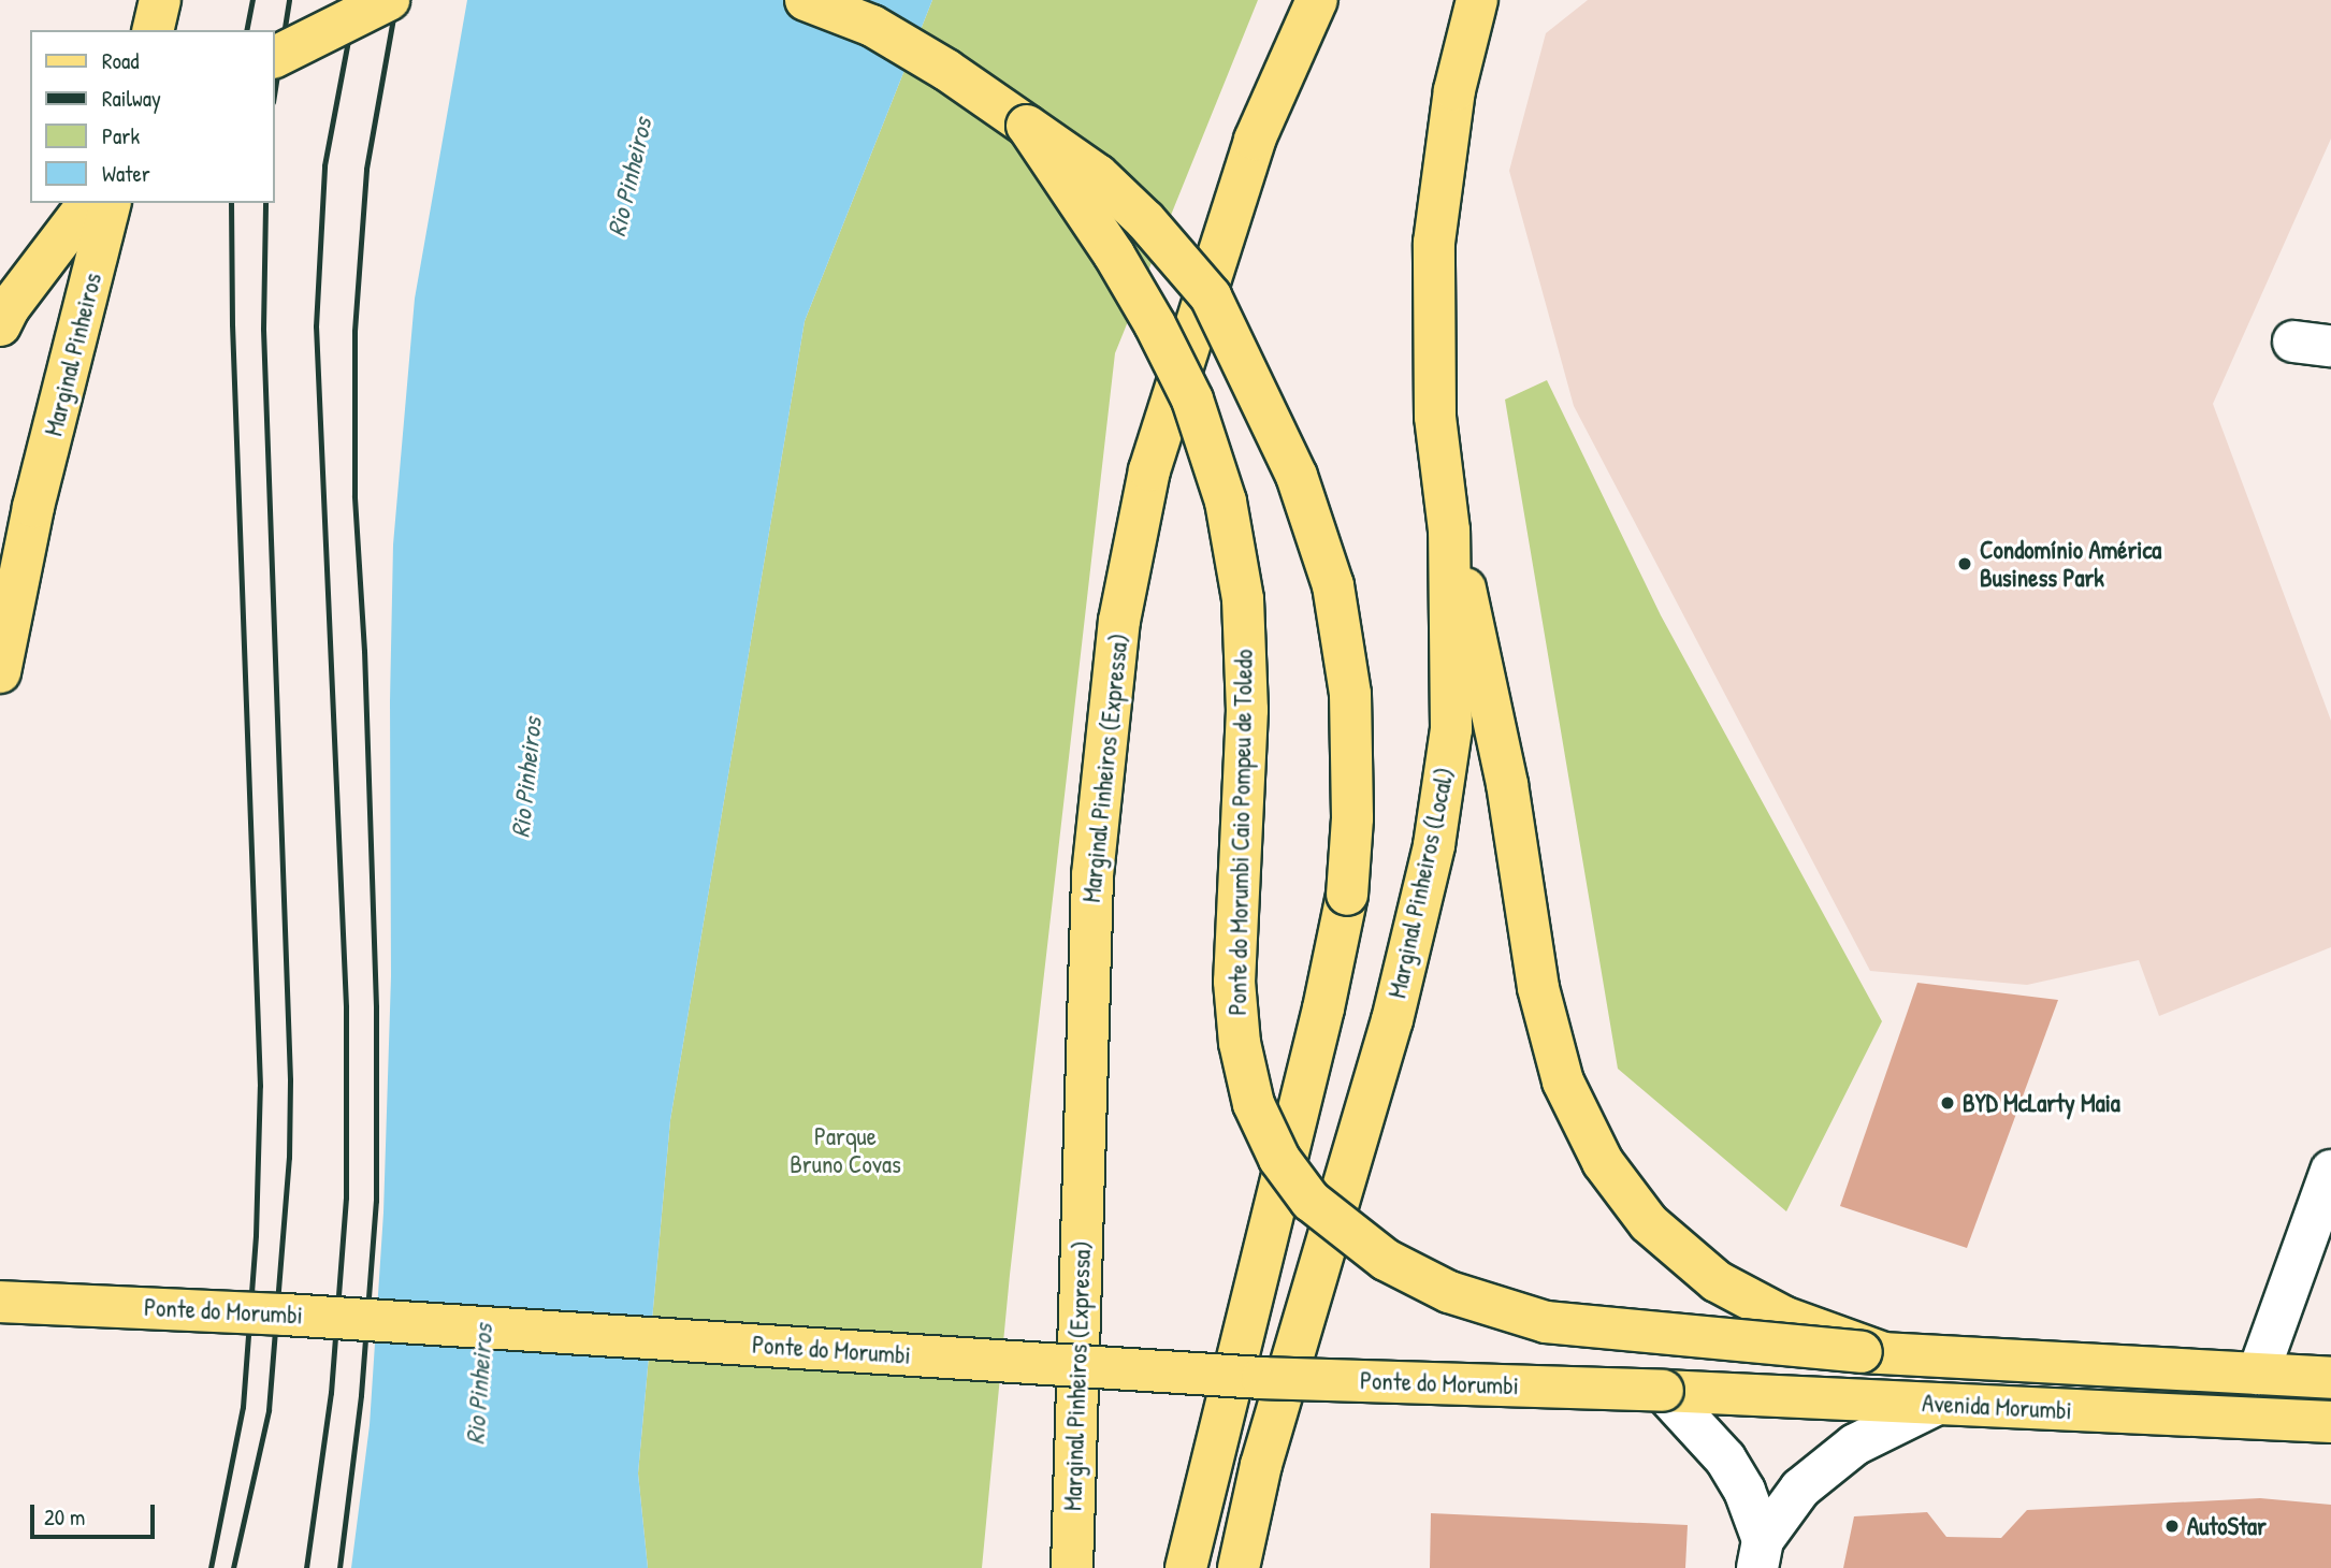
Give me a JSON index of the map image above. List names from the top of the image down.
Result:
{
  "streets": {
    "main road": [
      "Marginal Pinheiros",
      "Marginal Pinheiros (Expressa)",
      "Ponte do Morumbi Caio Pompeu de Toledo",
      "Marginal Pinheiros (Local)",
      "Ponte do Morumbi",
      "Avenida Morumbi"
    ]
  },
  "crossings": [
    ["Ponte do Morumbi Caio Pompeu de Toledo", "Avenida Morumbi"],
    ["Ponte do Morumbi", "Avenida Morumbi"]
  ],
  "water": ["Rio Pinheiros"],
  "parks": ["Parque Bruno Covas"],
  "places": ["Condomínio América Business Park", "BYD McLarty Maia", "AutoStar"],
  "legend": [
    "Road",
    "Railway",
    "Park",
    "Water"
  ],
  "scale_bar": "20 m"
}
